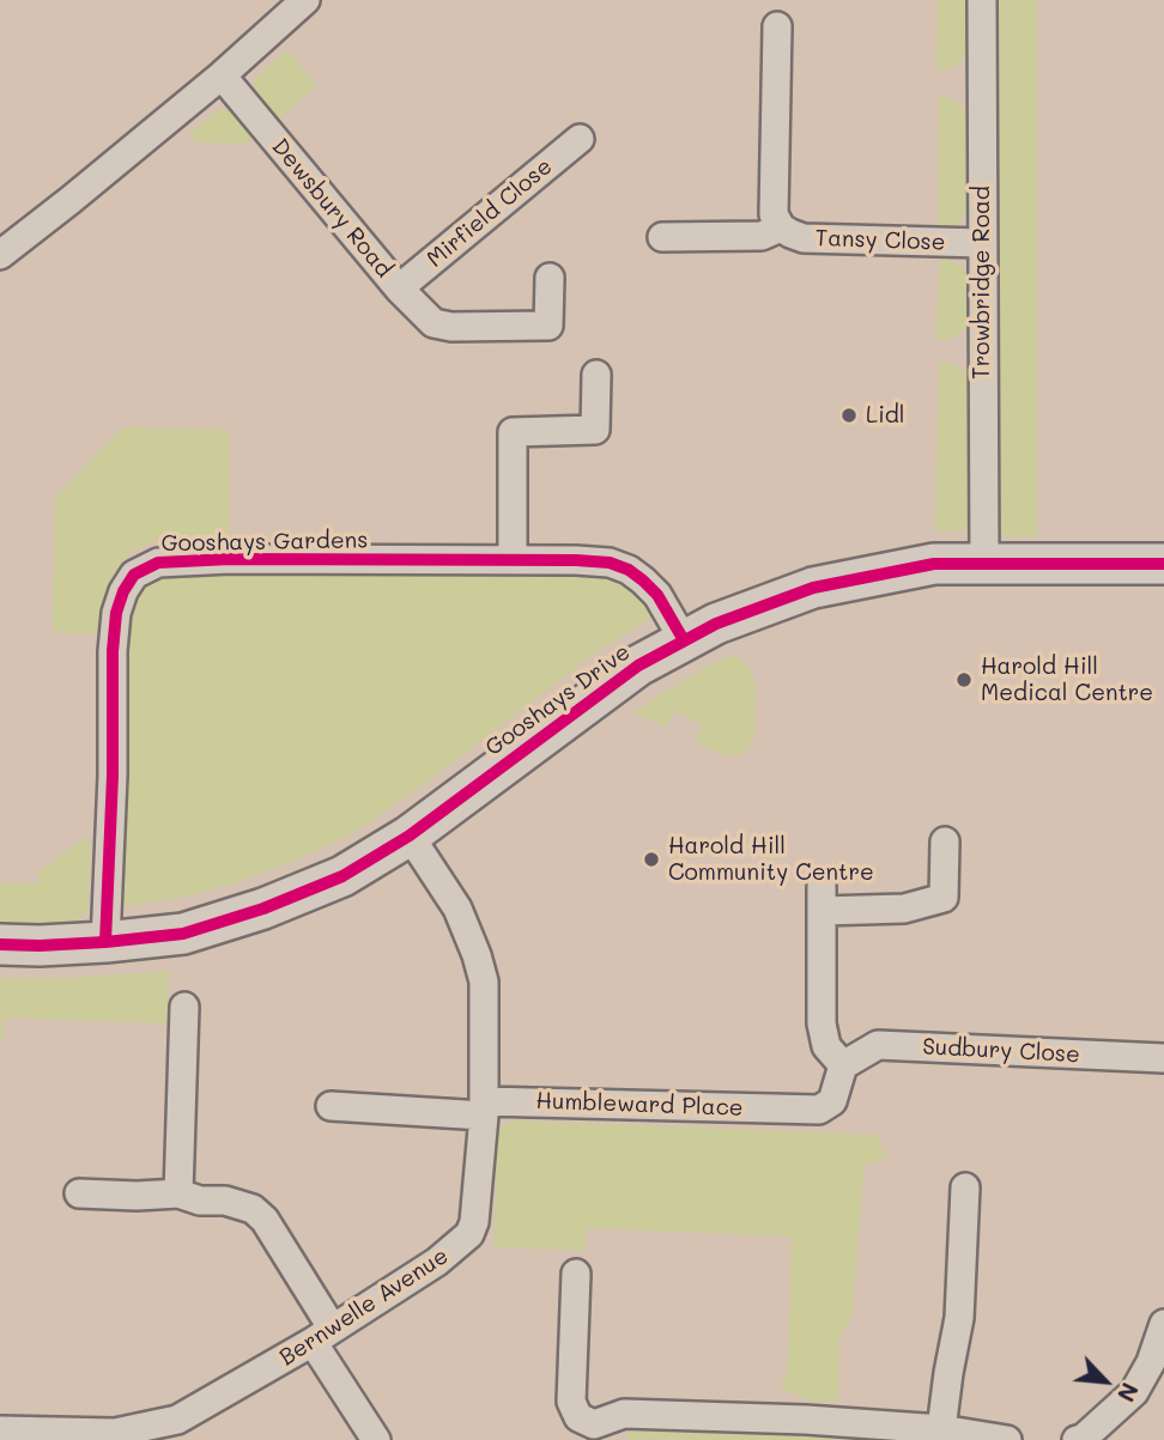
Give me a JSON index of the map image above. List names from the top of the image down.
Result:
{
  "streets": {
    "street": [
      "Dewsbury Road",
      "Mirfield Close",
      "Tansy Close",
      "Trowbridge Road",
      "Gooshays Gardens",
      "Gooshays Drive",
      "Sudbury Close",
      "Humbleward Place",
      "Bernwelle Avenue"
    ]
  },
  "crossings": [
    ["Dewsbury Road", "Mirfield Close"],
    ["Tansy Close", "Trowbridge Road"],
    ["Trowbridge Road", "Gooshays Drive"],
    ["Gooshays Gardens", "Gooshays Drive"],
    ["Gooshays Drive", "Bernwelle Avenue"],
    ["Sudbury Close", "Humbleward Place"],
    ["Humbleward Place", "Bernwelle Avenue"]
  ],
  "places": ["Lidl", "Harold Hill Medical Centre", "Harold Hill Community Centre"],
  "north": "bottom right"
}
